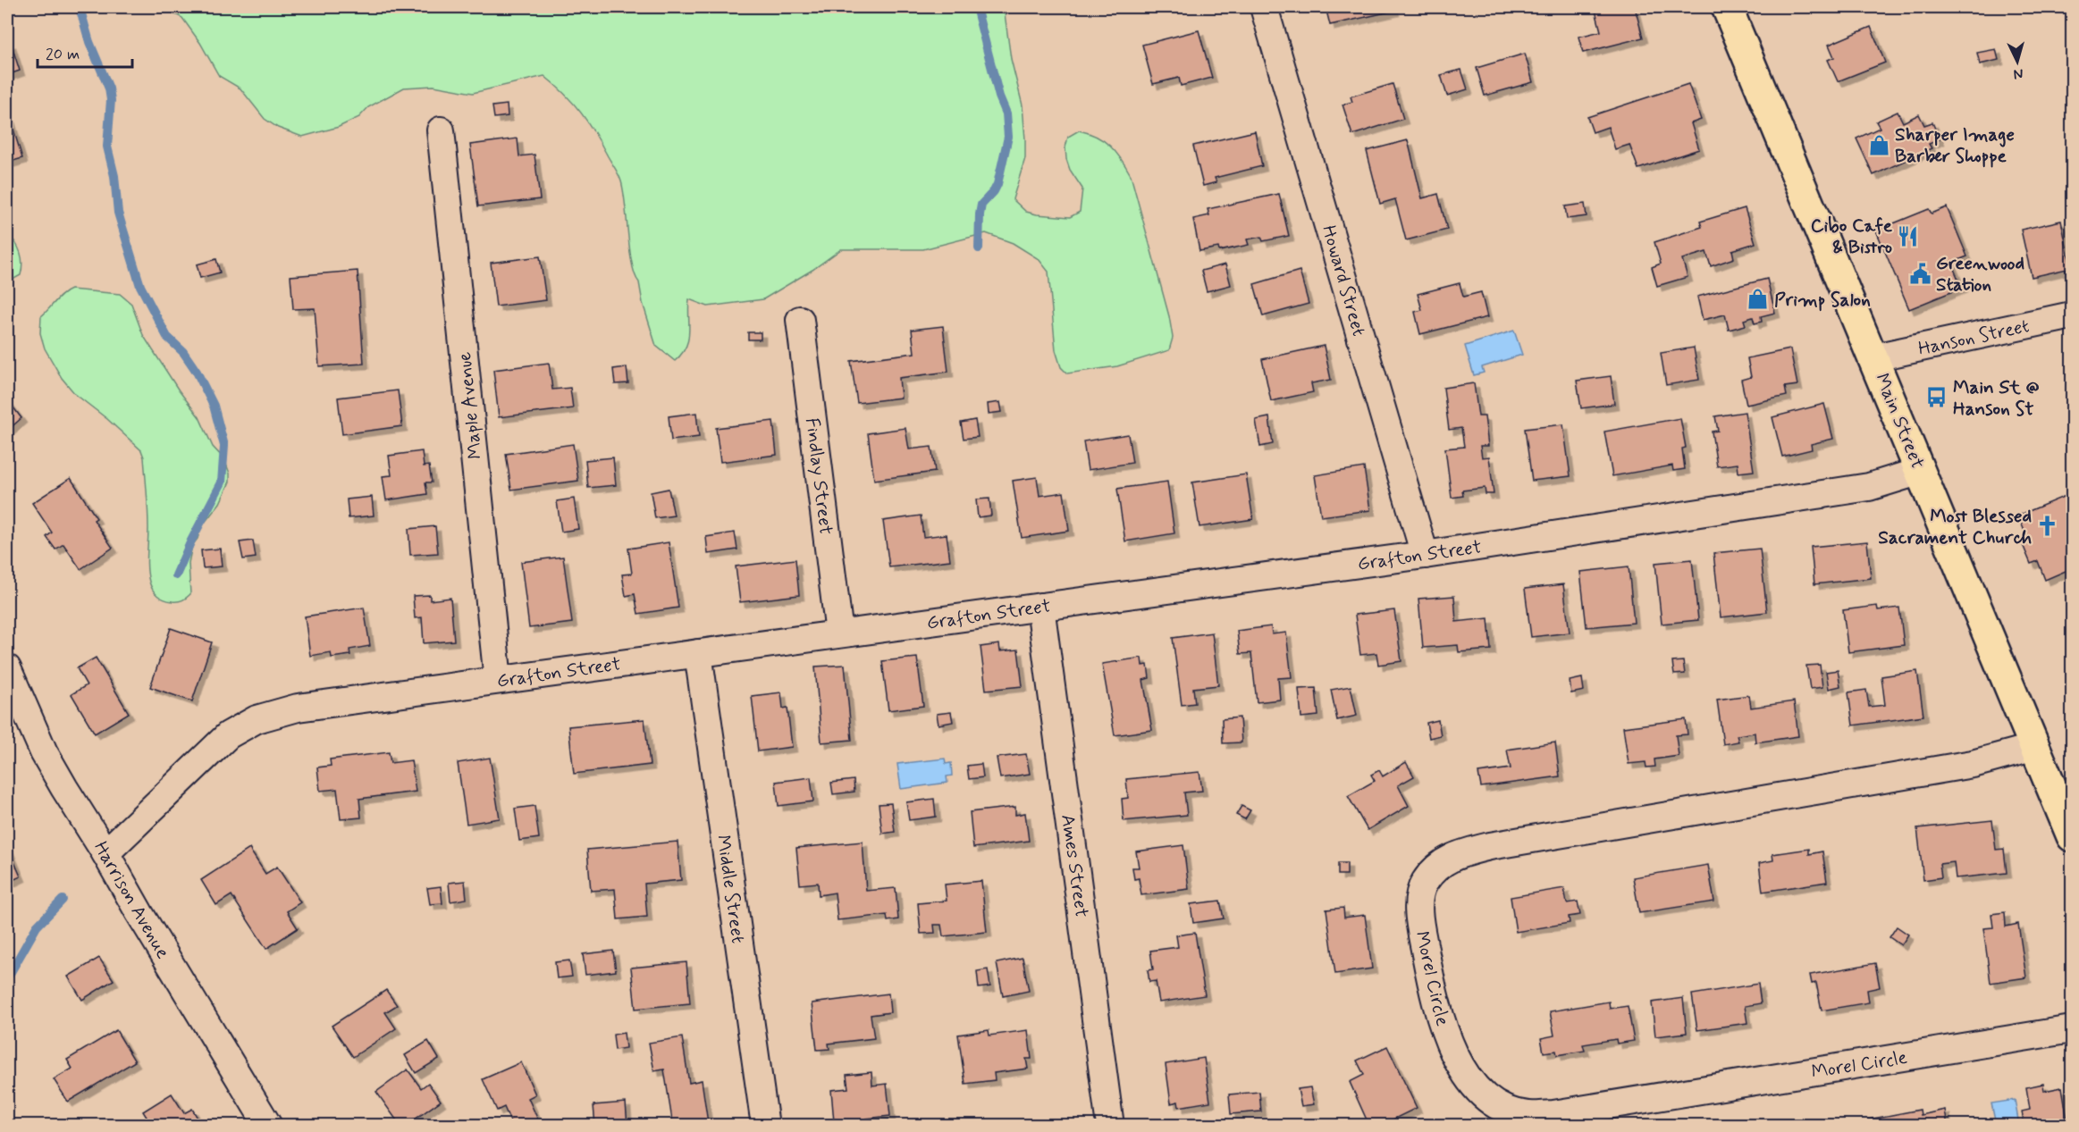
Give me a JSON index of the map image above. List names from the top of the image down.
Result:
{
  "streets": {
    "main road": ["Main Street"],
    "street": [
      "Howard Street",
      "Hanson Street",
      "Maple Avenue",
      "Findlay Street",
      "Grafton Street",
      "Ames Street",
      "Middle Street",
      "Harrison Avenue",
      "Morel Circle"
    ]
  },
  "crossings": [
    ["Howard Street", "Grafton Street"],
    ["Hanson Street", "Main Street"],
    ["Maple Avenue", "Grafton Street"],
    ["Main Street", "Grafton Street"],
    ["Main Street", "Morel Circle"],
    ["Findlay Street", "Grafton Street"],
    ["Grafton Street", "Ames Street"],
    ["Grafton Street", "Middle Street"],
    ["Grafton Street", "Harrison Avenue"]
  ],
  "places": {
    "shop": ["Sharper Image Barber Shoppe", "Primp Salon"],
    "restaurant": ["Cibo Cafe & Bistro"],
    "public building": ["Greenwood Station"],
    "bus stop": ["Main St @ Hanson St"],
    "church": ["Most Blessed Sacrament Church"]
  },
  "scale_bar": "20 m",
  "north": "bottom"
}
